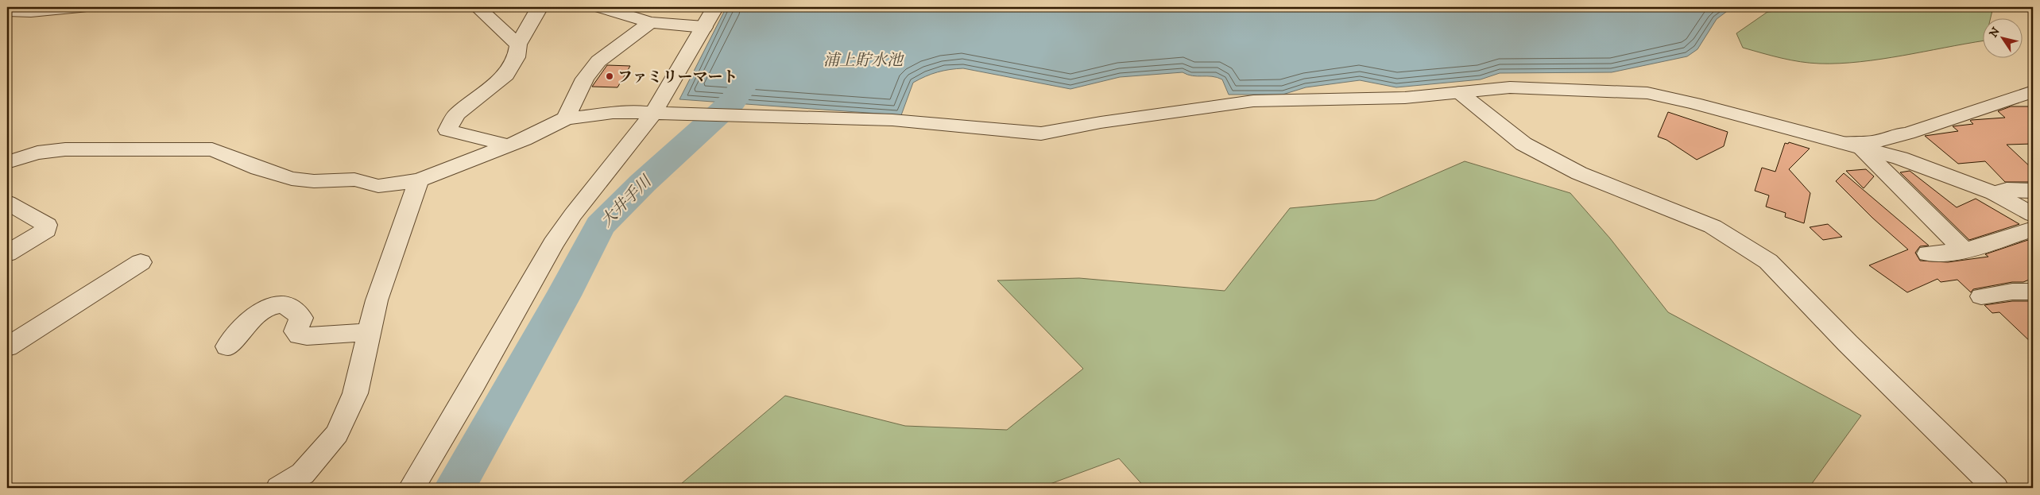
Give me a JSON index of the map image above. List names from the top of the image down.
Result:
{
  "water": ["浦上貯水池", "大井手川"],
  "places": ["ファミリーマート"],
  "north": "top left"
}
